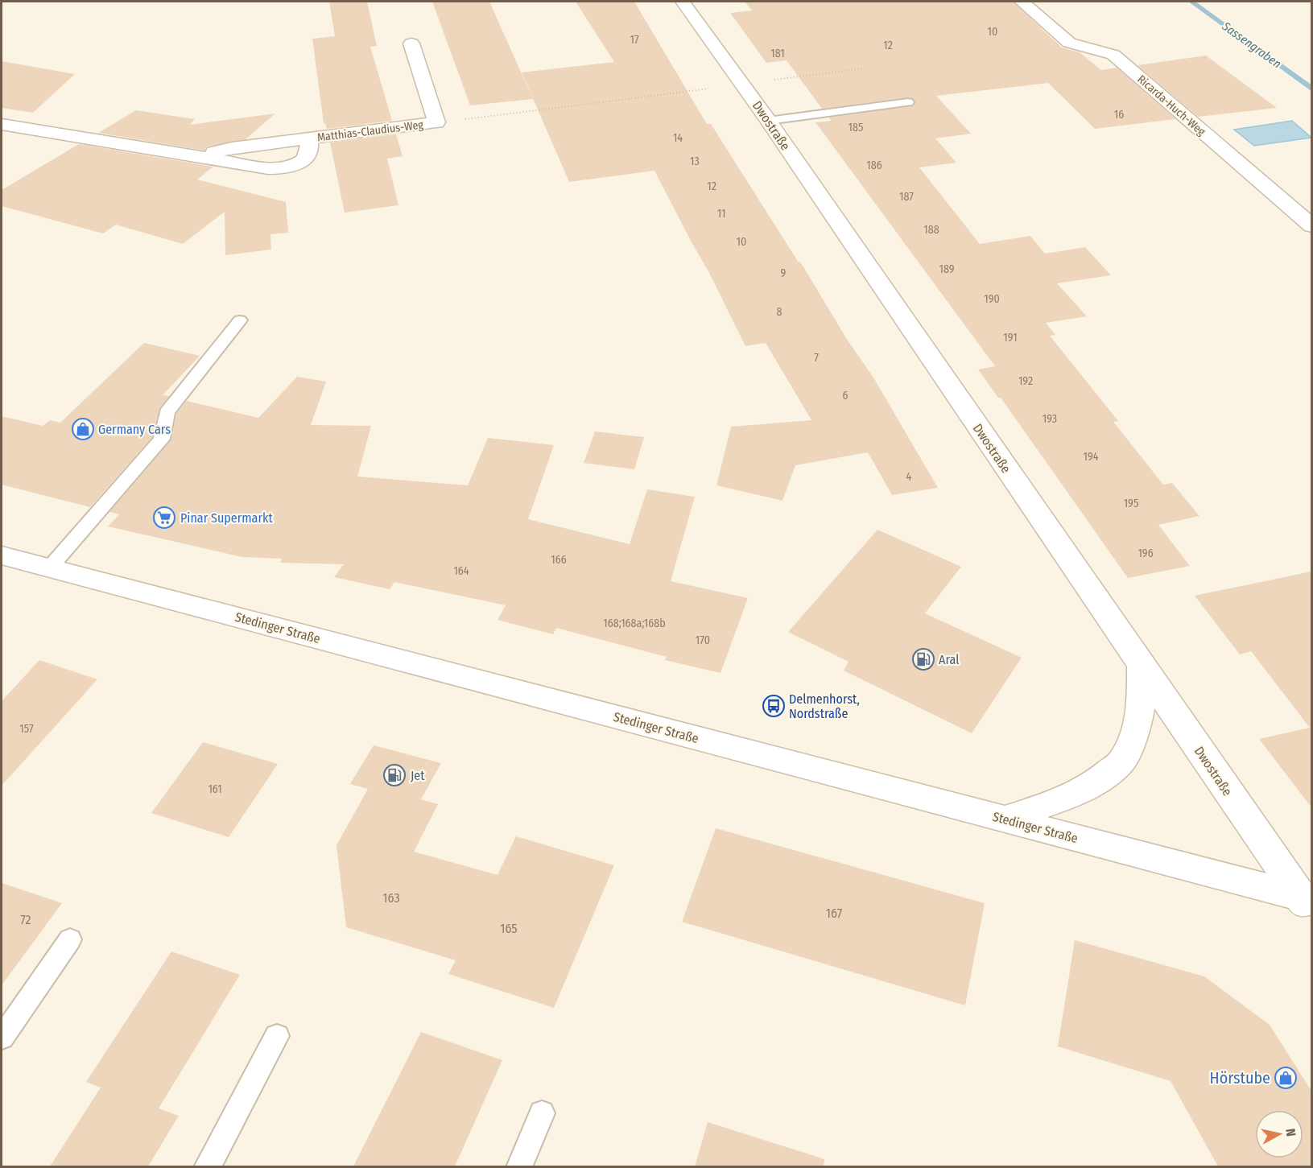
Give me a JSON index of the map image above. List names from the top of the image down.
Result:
{
  "streets": {
    "street": [
      "Ricarda-Huch-Weg",
      "Dwostraße",
      "Matthias-Claudius-Weg",
      "Stedinger Straße"
    ]
  },
  "crossings": [
    ["Dwostraße", "Stedinger Straße"]
  ],
  "water": ["Sassengraben"],
  "places": {
    "shop": ["Germany Cars", "Hörstube"],
    "supermarket": ["Pinar Supermarkt"],
    "fuel station": ["Aral", "Jet"],
    "bus stop": ["Delmenhorst, Nordstraße"]
  },
  "house_numbers": [
    "10",
    "17",
    "12",
    "181",
    "16",
    "185",
    "14",
    "13",
    "186",
    "12",
    "187",
    "11",
    "188",
    "10",
    "189",
    "9",
    "190",
    "8",
    "191",
    "7",
    "192",
    "6",
    "193",
    "194",
    "4",
    "195",
    "196",
    "166",
    "164",
    "168;168a;168b",
    "170",
    "157",
    "161",
    "163",
    "167",
    "72",
    "165"
  ],
  "north": "right"
}
